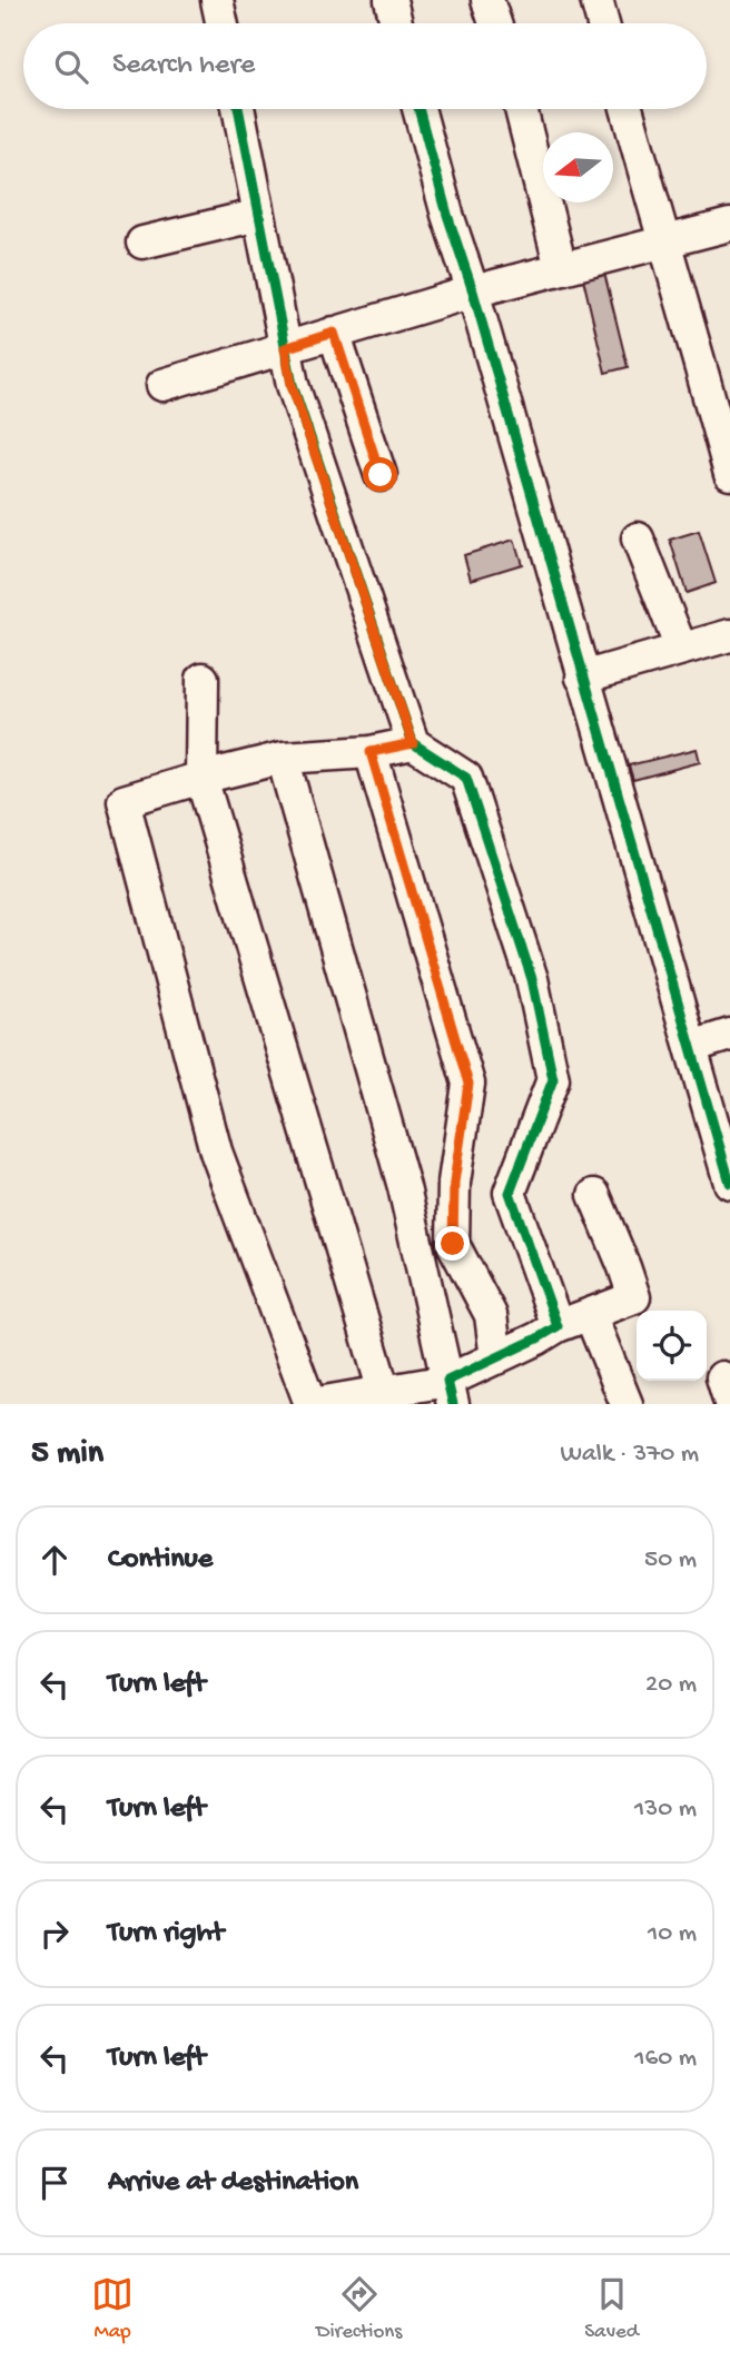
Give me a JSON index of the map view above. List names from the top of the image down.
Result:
{
  "north": "left",
  "page": {
    "search": "Search here",
    "heading": ["5 min", "Walk · 370 m"],
    "list": [
      ["Continue", "50 m"],
      ["Turn left", "20 m"],
      ["Turn left", "130 m"],
      ["Turn right", "10 m"],
      ["Turn left", "160 m"],
      "Arrive at destination"
    ],
    "nav": ["Map", "Directions", "Saved"]
  }
}
